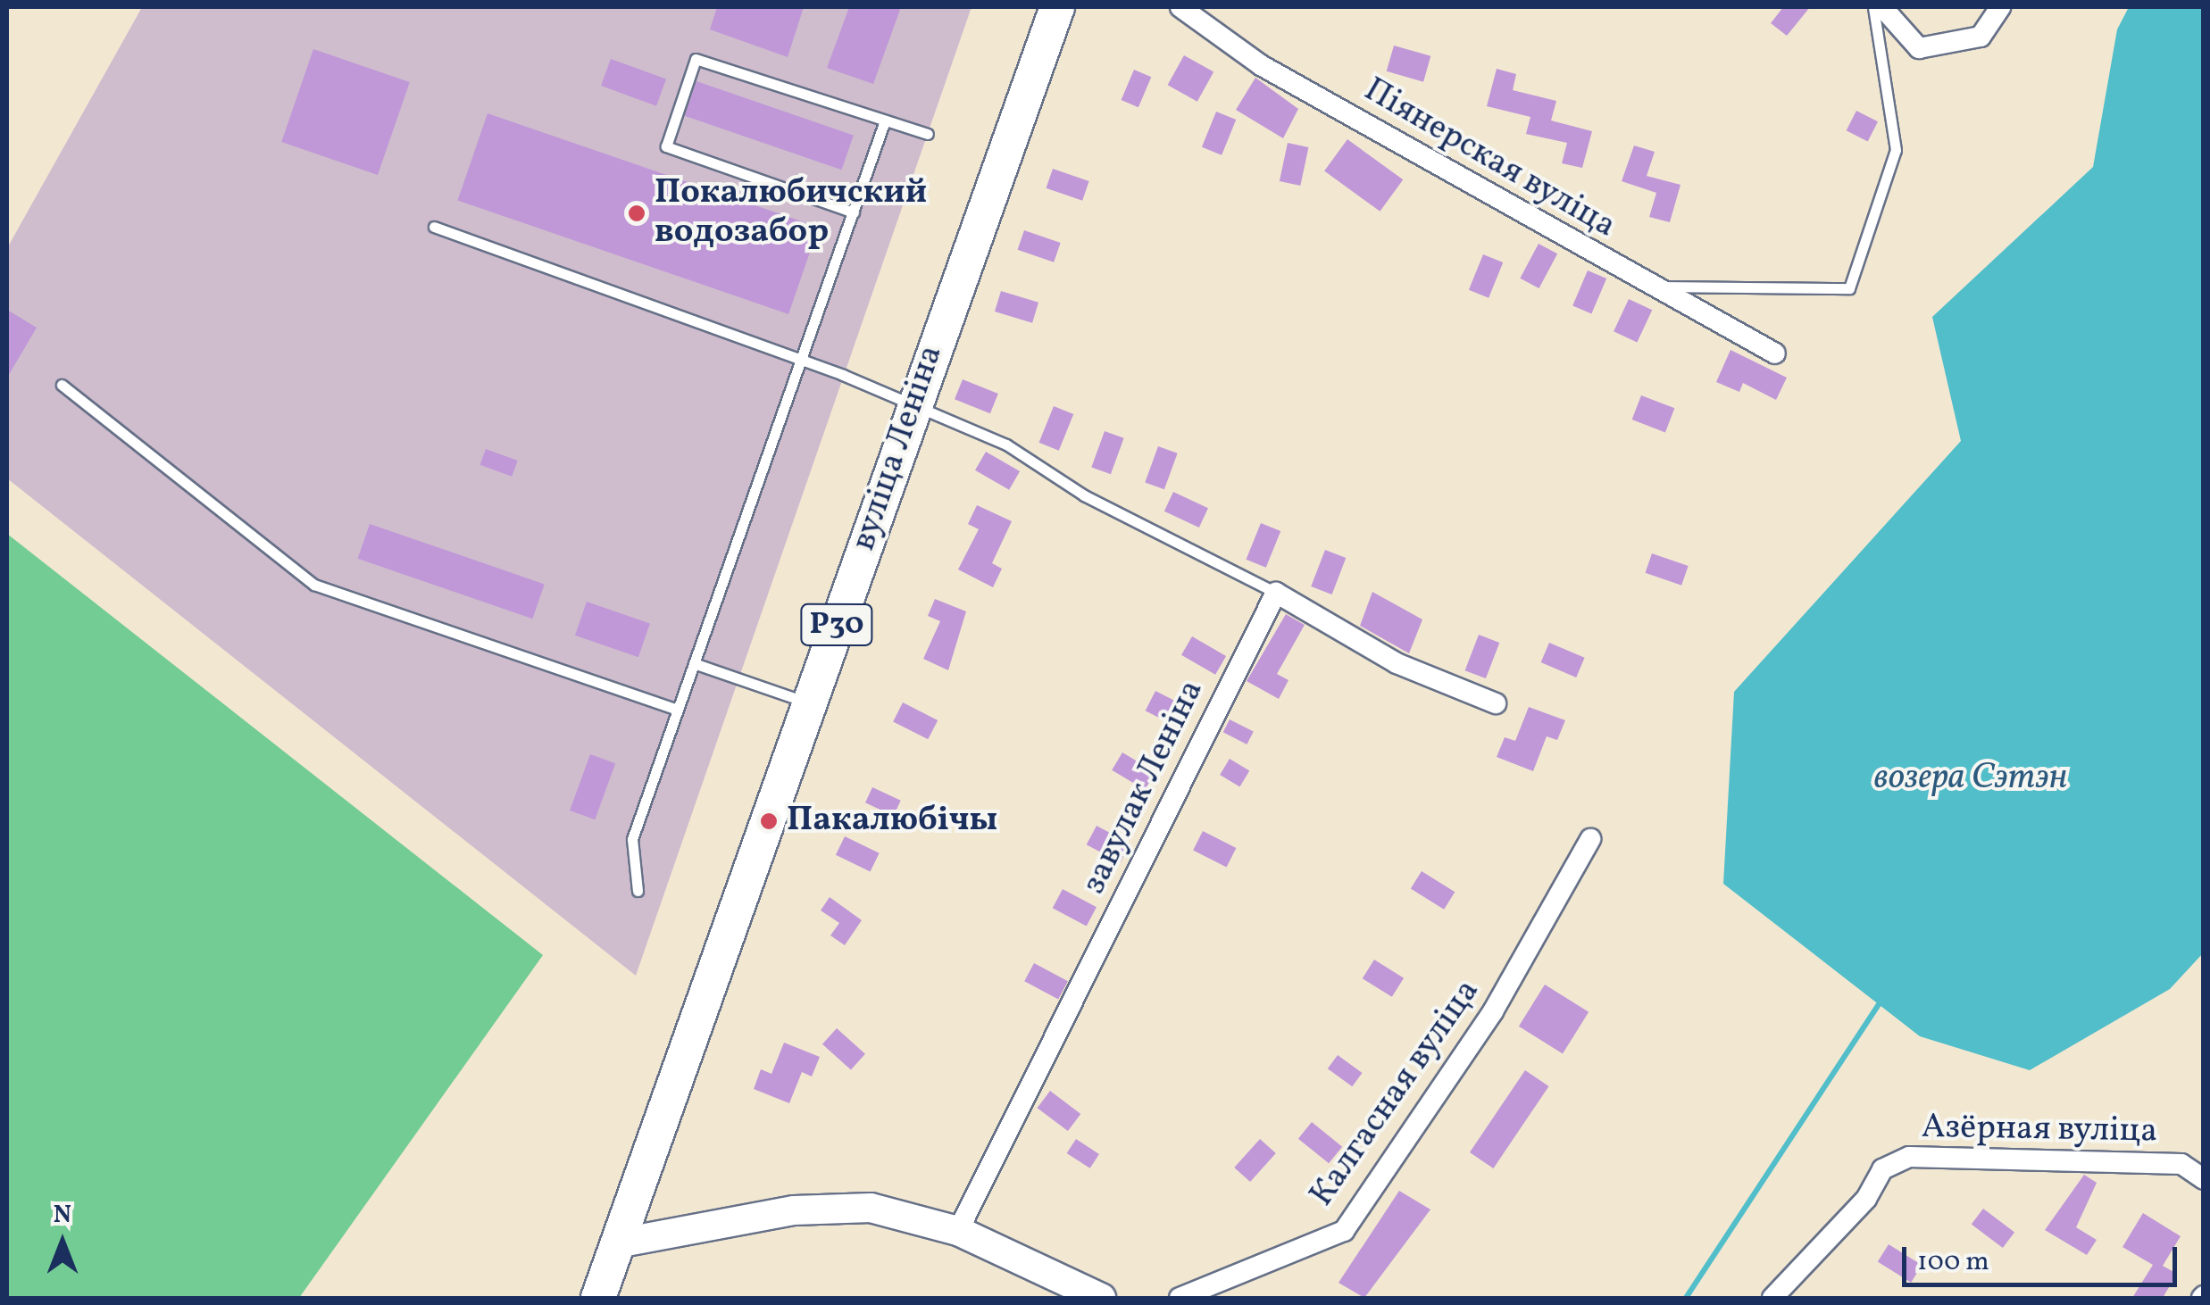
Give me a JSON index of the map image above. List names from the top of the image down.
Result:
{
  "streets": {
    "main road": ["вуліца Леніна", "Р30"],
    "street": [
      "Піянерская вуліца",
      "завулак Леніна",
      "Калгасная вуліца",
      "Азёрная вуліца"
    ]
  },
  "crossings": [
    ["вуліца Леніна", "Р30"]
  ],
  "water": ["возера Сэтэн"],
  "places": ["Покалюбичский водозабор", "Пакалюбічы"],
  "scale_bar": "100 m",
  "north": "top"
}
